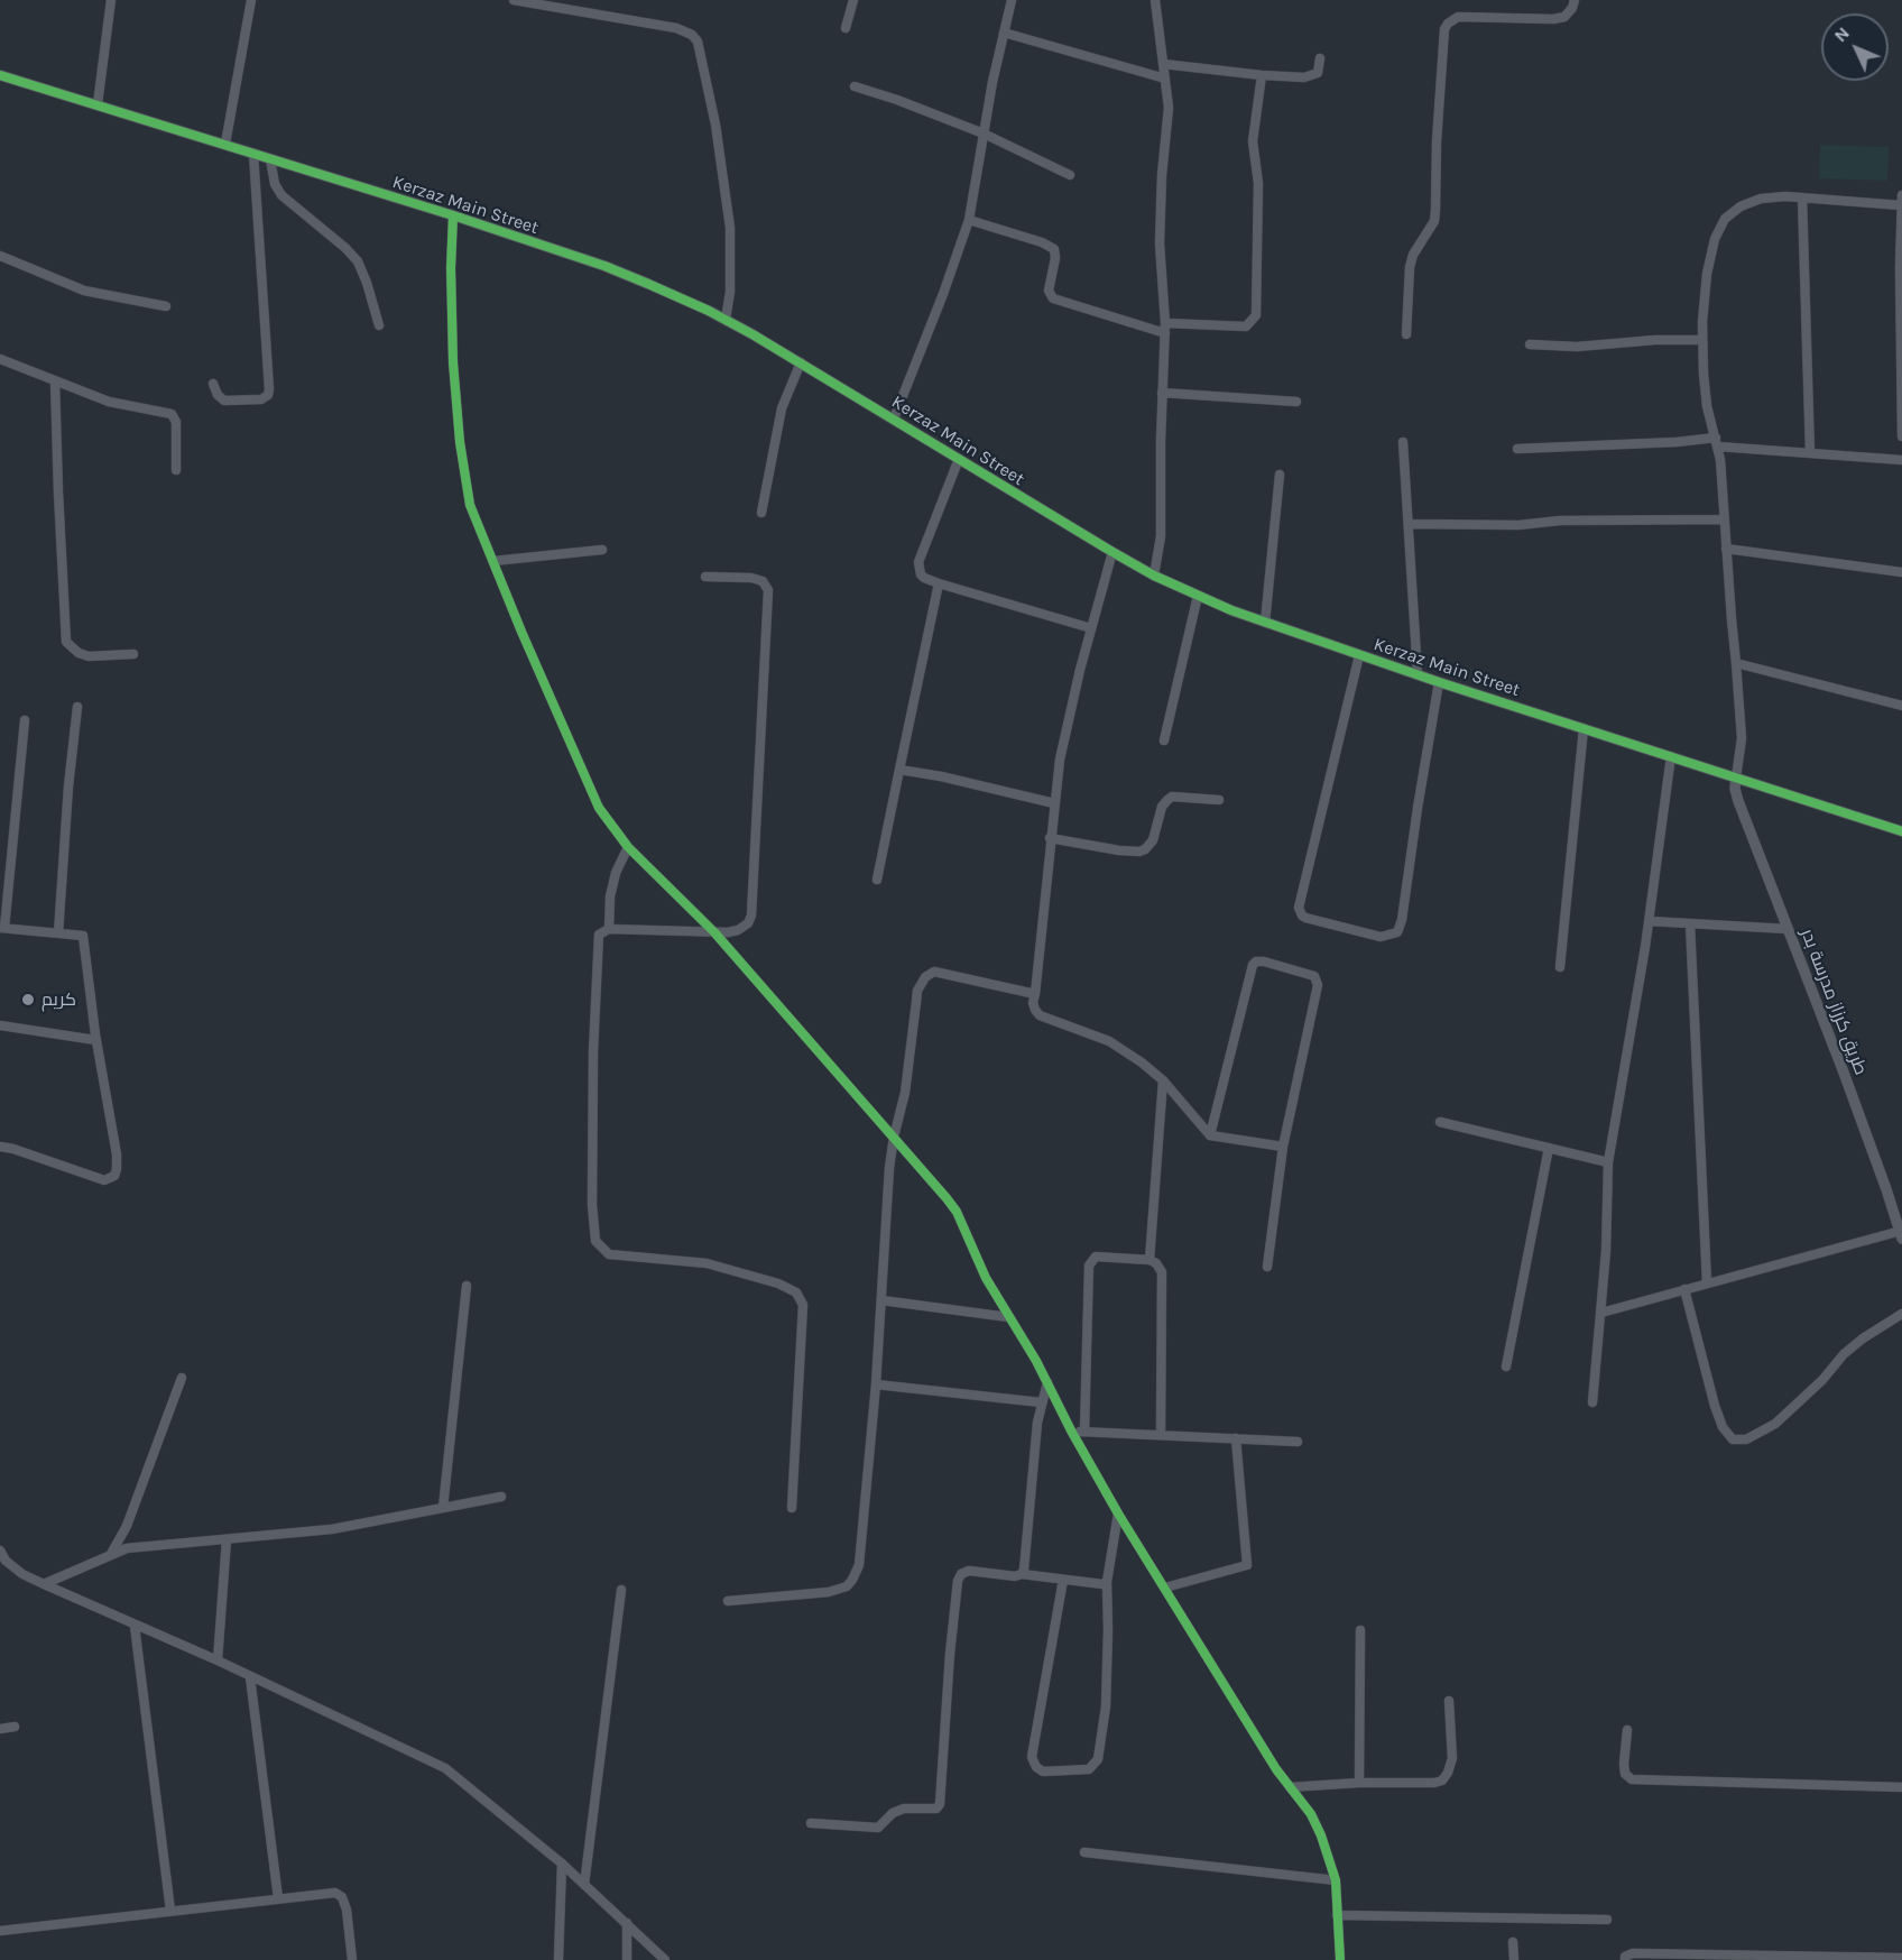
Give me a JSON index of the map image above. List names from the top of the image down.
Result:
{
  "streets": {
    "street": ["Kerzaz Main Street", "طريق كرزاز مدرسة بدر"]
  },
  "crossings": [
    ["Kerzaz Main Street", "طريق كرزاز مدرسة بدر"]
  ],
  "places": ["كريم"],
  "north": "top left"
}
